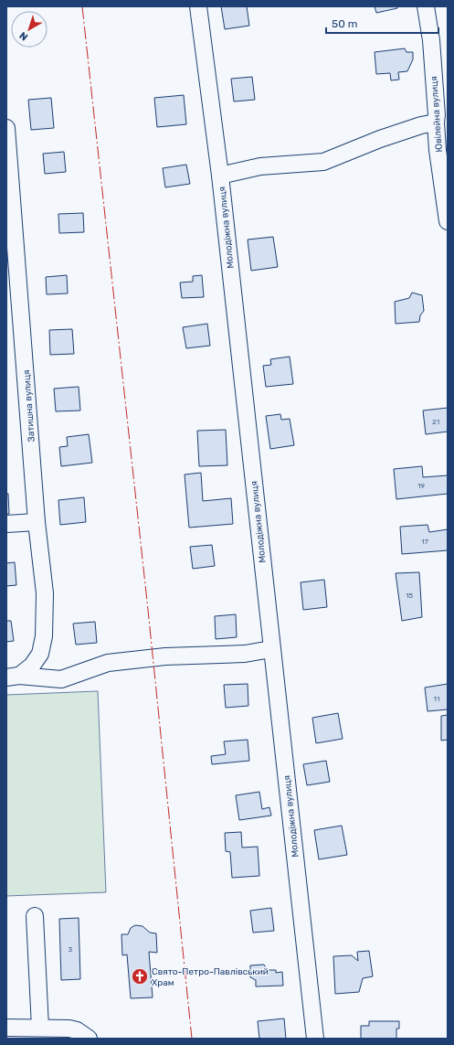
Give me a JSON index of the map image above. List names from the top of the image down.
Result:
{
  "streets": {
    "street": ["Ювілейна вулиця", "Молодіжна вулиця", "Затишна вулиця"]
  },
  "places": {
    "church": ["Свято-Петро-Павлівський Храм"]
  },
  "house_numbers": [
    "21",
    "19",
    "17",
    "15",
    "11",
    "3"
  ],
  "scale_bar": "50 m",
  "north": "bottom left"
}
